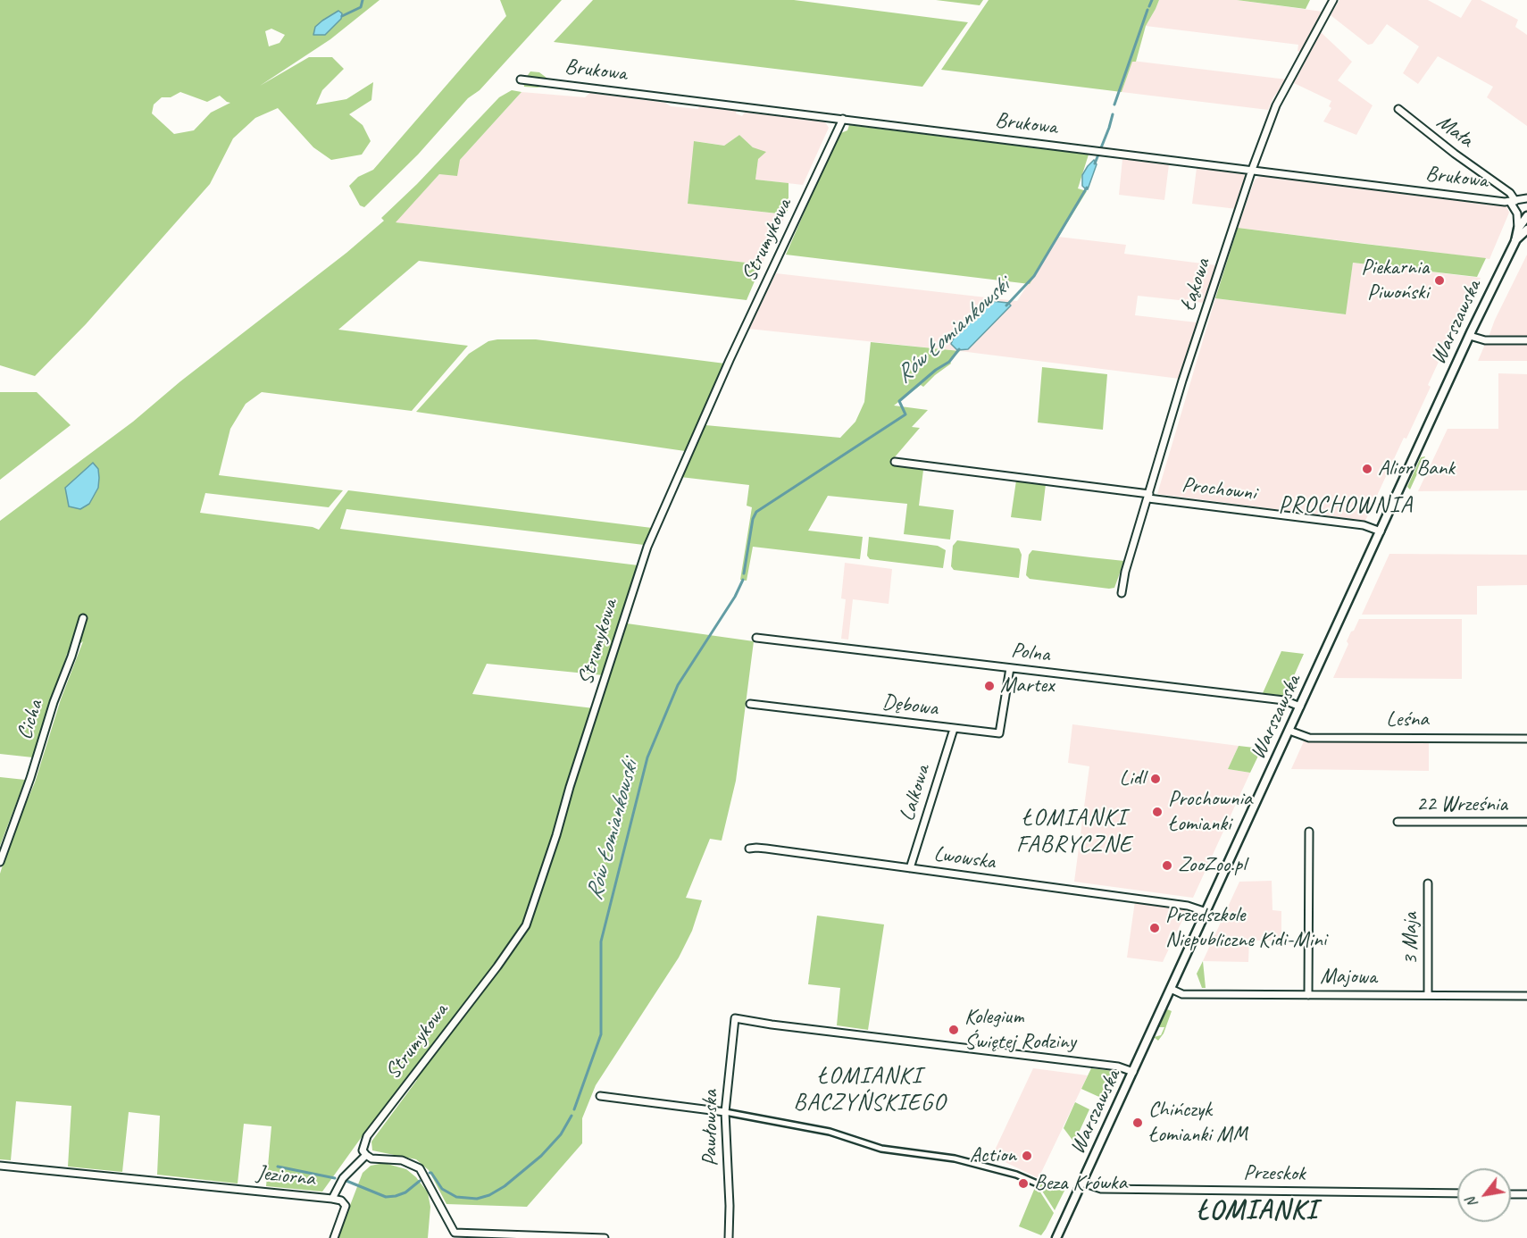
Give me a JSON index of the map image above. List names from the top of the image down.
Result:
{
  "streets": {
    "street": [
      "Brukowa",
      "Mała",
      "Strumykowa",
      "Łąkowa",
      "Warszawska",
      "Prochowni",
      "Polna",
      "Dębowa",
      "Cicha",
      "Leśna",
      "Lalkowa",
      "22 Września",
      "Lwowska",
      "3 Maja",
      "Majowa",
      "Pawłowska",
      "Przeskok",
      "Jeziorna"
    ]
  },
  "crossings": [
    ["Brukowa", "Mała"],
    ["Brukowa", "Strumykowa"],
    ["Brukowa", "Łąkowa"],
    ["Brukowa", "Warszawska"],
    ["Mała", "Warszawska"],
    ["Strumykowa", "Jeziorna"],
    ["Łąkowa", "Prochowni"],
    ["Warszawska", "Prochowni"],
    ["Warszawska", "Polna"],
    ["Warszawska", "Leśna"],
    ["Warszawska", "Lwowska"],
    ["Warszawska", "Majowa"],
    ["Warszawska", "Pawłowska"],
    ["Warszawska", "Przeskok"],
    ["Polna", "Dębowa"],
    ["Dębowa", "Lalkowa"],
    ["Lalkowa", "Lwowska"],
    ["3 Maja", "Majowa"]
  ],
  "districts": [
    "PROCHOWNIA",
    "ŁOMIANKI FABRYCZNE",
    "ŁOMIANKI BACZYŃSKIEGO",
    "ŁOMIANKI"
  ],
  "water": ["Rów Łomiankowski"],
  "places": [
    "Piekarnia Piwoński",
    "Alior Bank",
    "Martex",
    "Lidl",
    "Prochownia Łomianki",
    "ZooZoo.pl",
    "Przedszkole Niepubliczne Kidi-Mini",
    "Kolegium Świętej Rodziny",
    "Chińczyk Łomianki MM",
    "Action",
    "Beza Krówka"
  ],
  "north": "bottom left"
}
